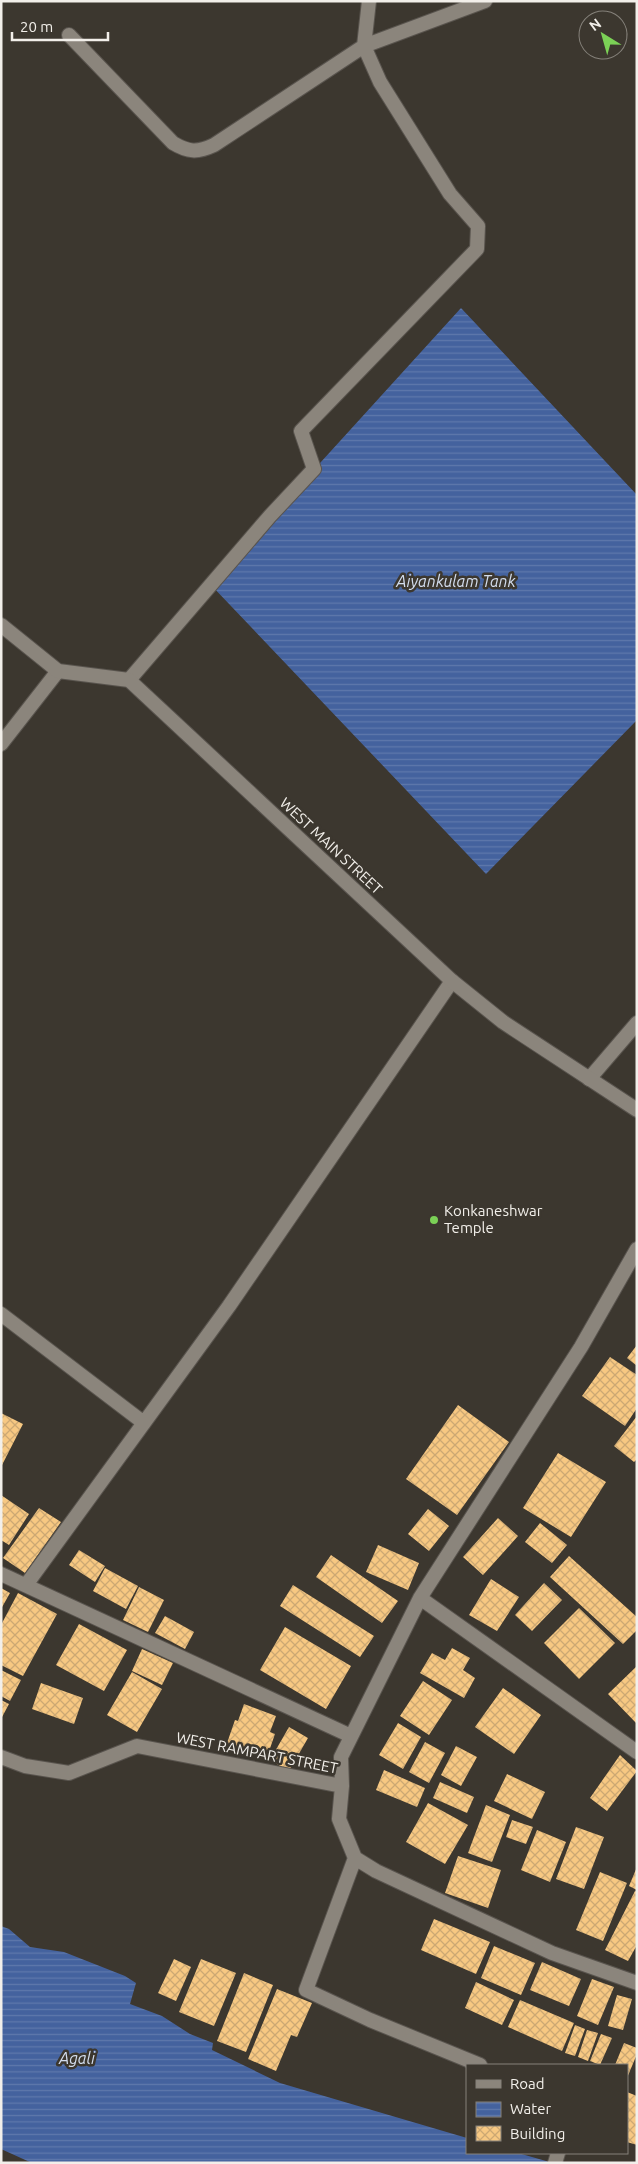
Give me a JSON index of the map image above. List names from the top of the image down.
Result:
{
  "streets": {
    "street": ["WEST MAIN STREET", "WEST RAMPART STREET"]
  },
  "water": ["Aiyankulam Tank", "Agali"],
  "places": ["Konkaneshwar Temple"],
  "legend": ["Road", "Water", "Building"],
  "scale_bar": "20 m",
  "north": "top left"
}
